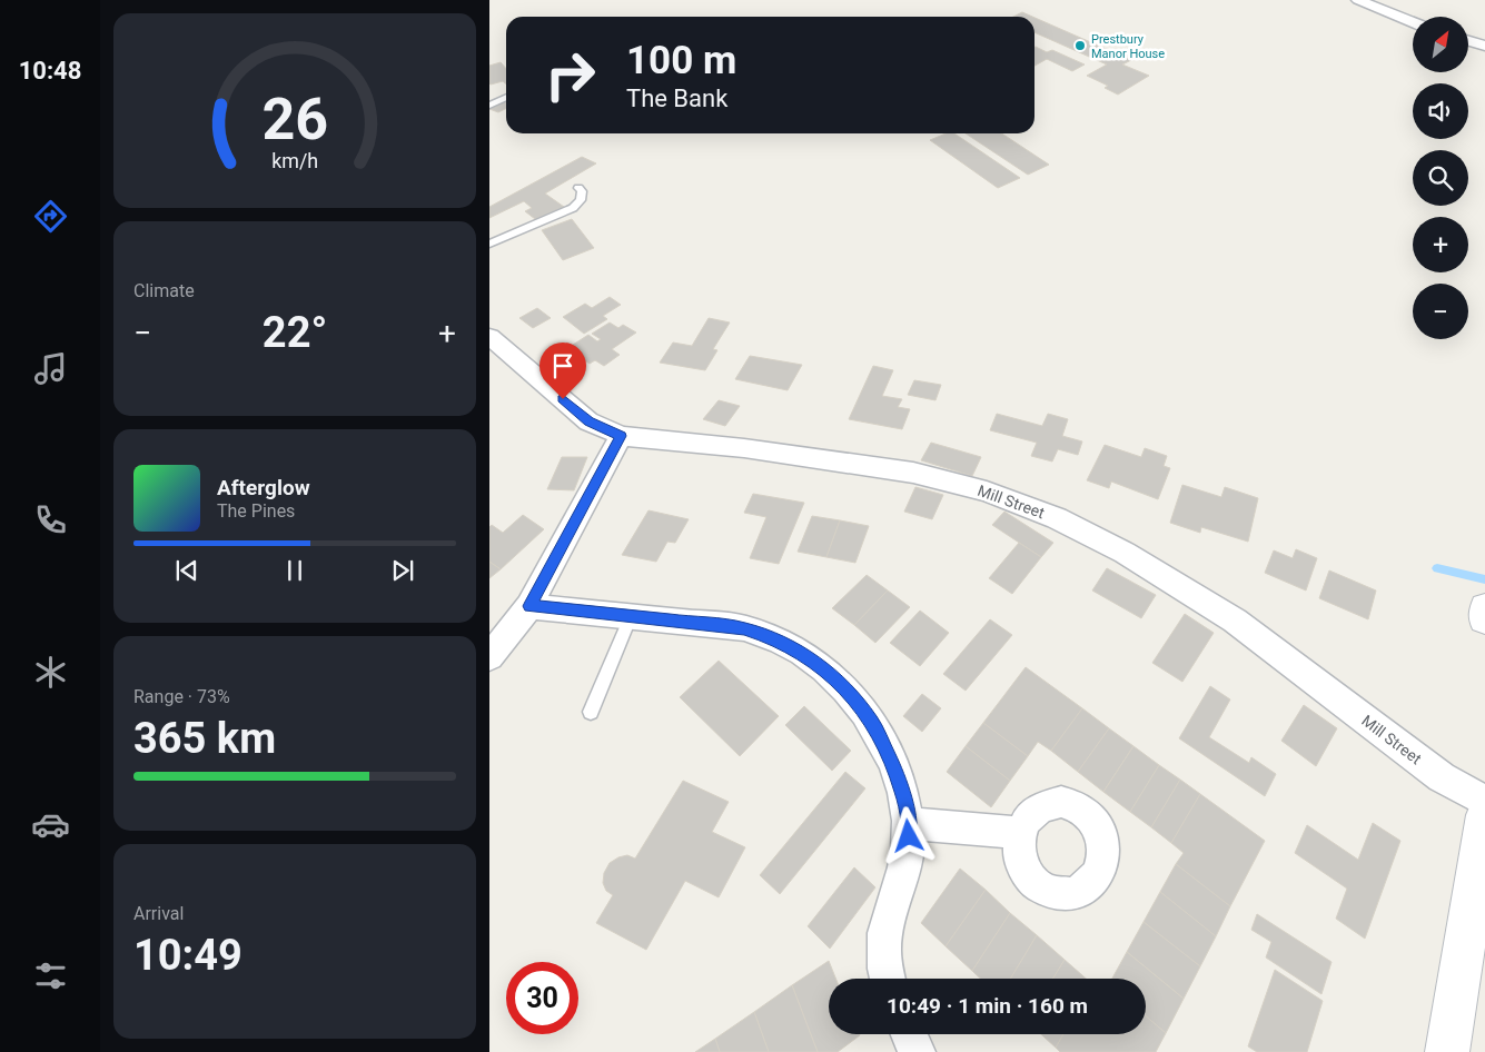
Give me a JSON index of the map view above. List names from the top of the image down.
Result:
{
  "streets": {
    "street": ["Mill Street"]
  },
  "places": ["Prestbury Manor House"],
  "north": "top right",
  "page": {
    "tabs": "10:48",
    "map_buttons": ["+", "−"],
    "turn": ["100 m", "The Bank"],
    "tile": [
      "Climate",
      ["Range · 73%", "365 km"],
      ["Arrival", "10:49"]
    ],
    "heat": ["−", "22°", "+"],
    "song": ["Afterglow", "The Pines"],
    "limit": "30",
    "trip": "10:49 · 1 min · 160 m",
    "gauge": ["26", "km/h"]
  }
}
